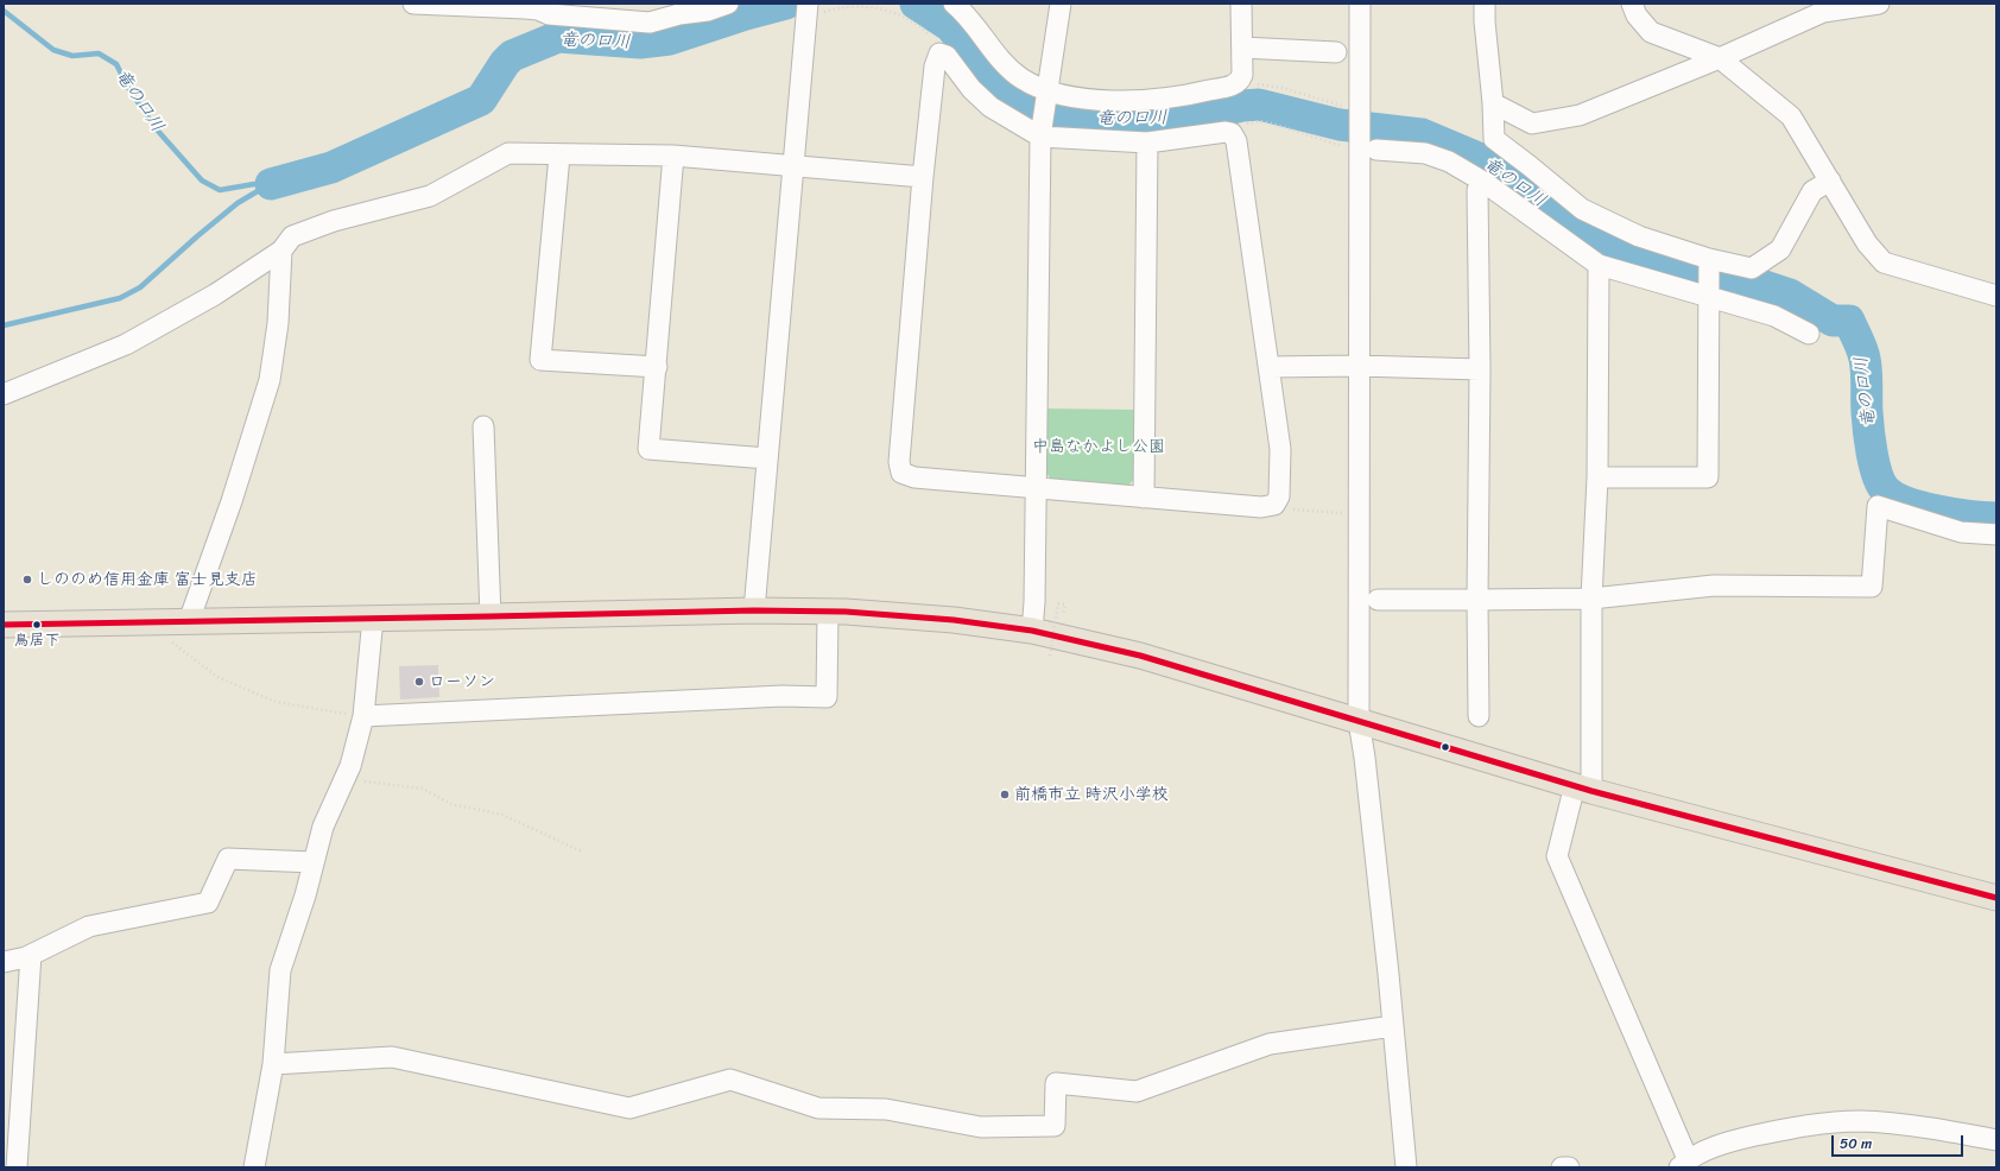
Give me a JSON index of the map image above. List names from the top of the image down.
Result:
{
  "water": ["竜の口川"],
  "parks": ["中島なかよし公園"],
  "places": [
    "しののめ信用金庫 富士見支店",
    "鳥居下",
    "ローソン",
    "前橋市立 時沢小学校"
  ],
  "scale_bar": "50 m"
}
